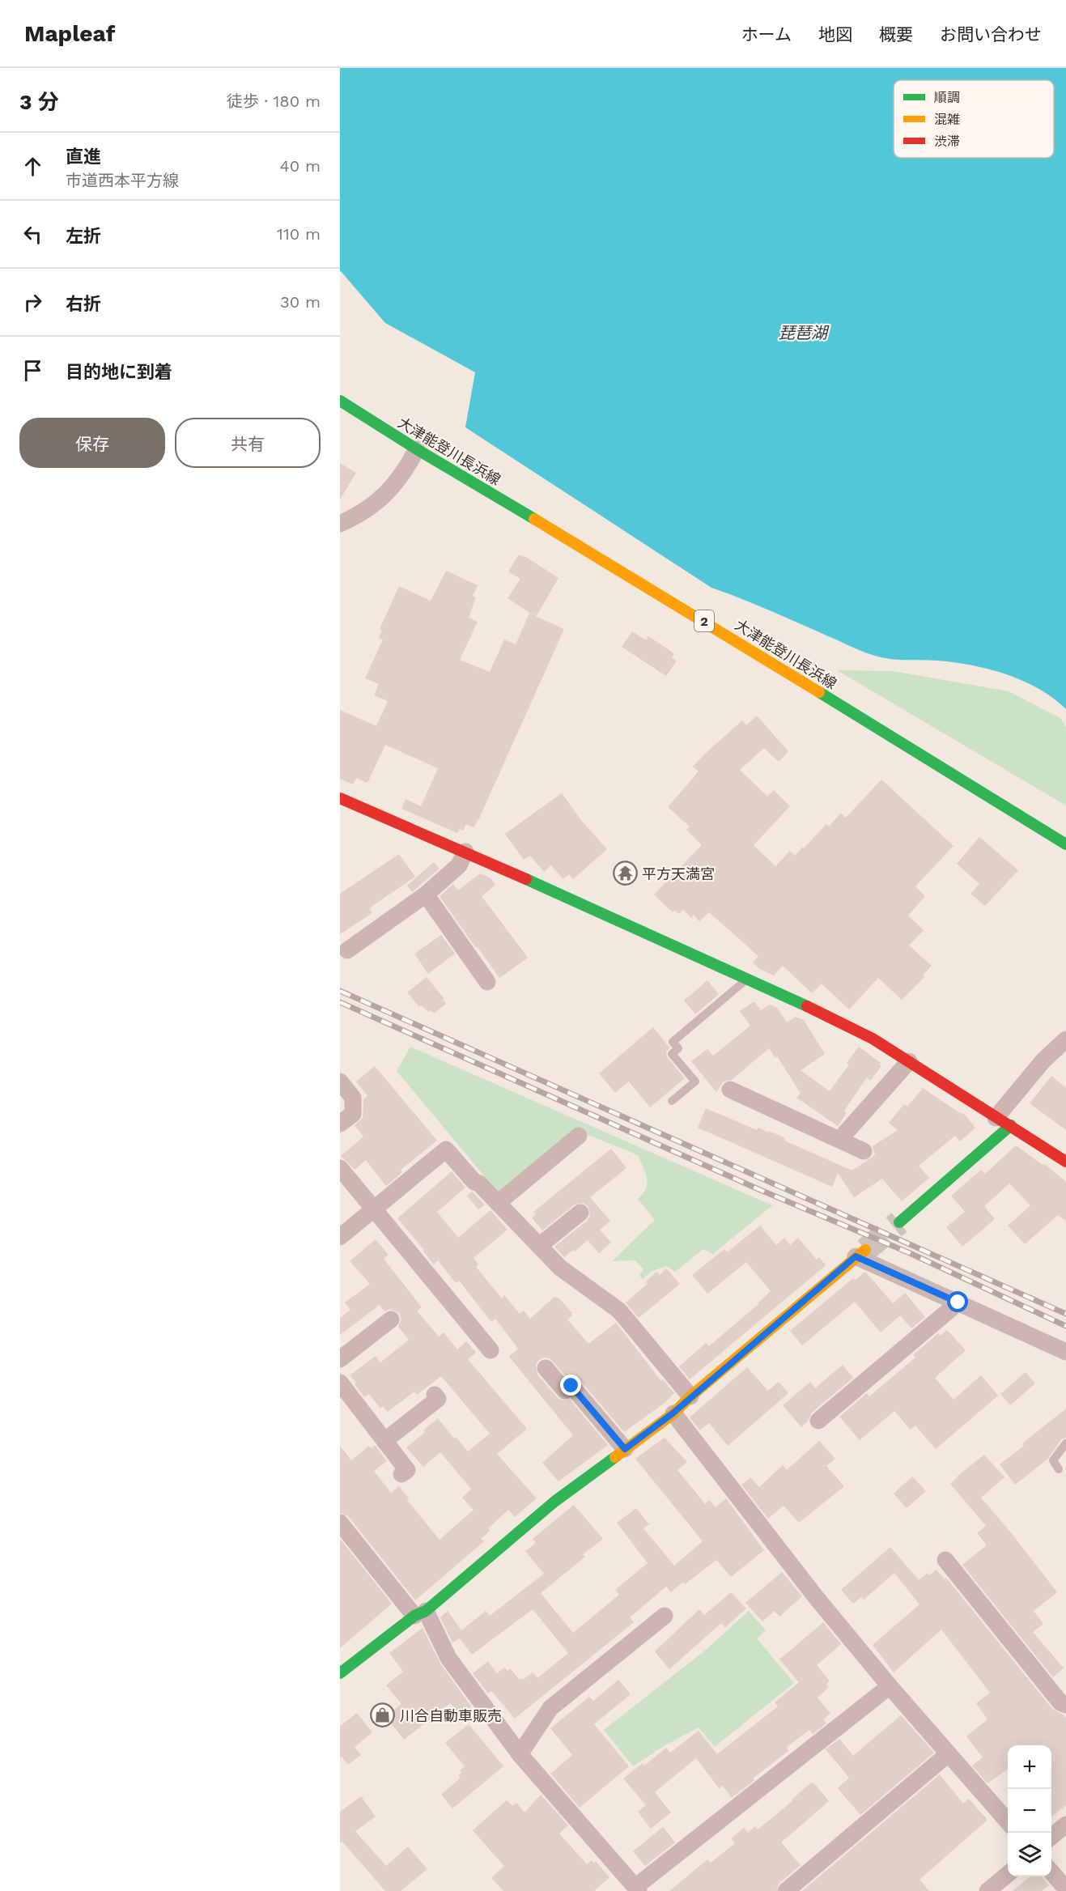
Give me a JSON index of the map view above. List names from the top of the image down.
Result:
{
  "streets": {
    "street": ["大津能登川長浜線", "2"]
  },
  "water": ["琵琶湖"],
  "places": {
    "temple": ["平方天満宮"],
    "shop": ["川合自動車販売"]
  },
  "legend": ["順調", "混雑", "渋滞"],
  "page": {
    "header": "Mapleaf",
    "nav": [
      "ホーム",
      "地図",
      "概要",
      "お問い合わせ"
    ],
    "heading": ["3 分", "徒歩 · 180 m"],
    "list": [
      ["直進", "市道西本平方線", "40 m"],
      ["左折", "110 m"],
      ["右折", "30 m"],
      "目的地に到着"
    ],
    "buttons": ["保存", "共有"],
    "map_buttons": ["+", "−"]
  }
}
